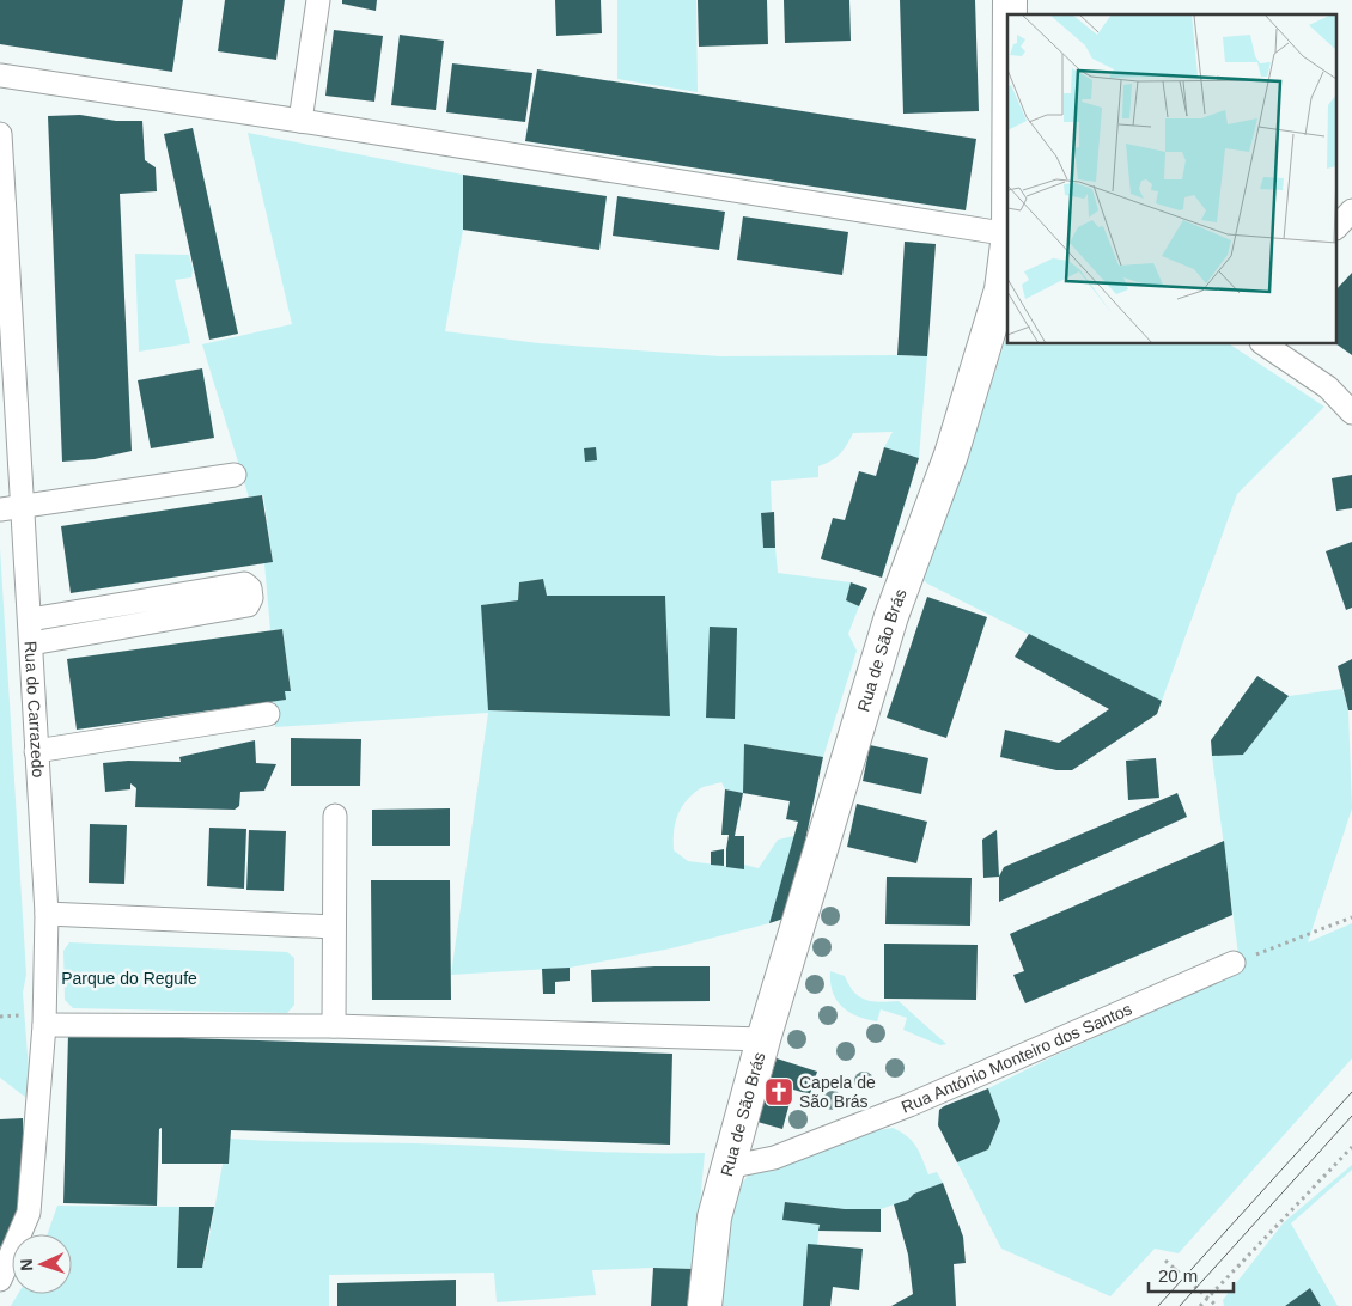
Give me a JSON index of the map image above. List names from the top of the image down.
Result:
{
  "streets": {
    "street": ["Rua de São Brás", "Rua do Carrazedo", "Rua António Monteiro dos Santos"]
  },
  "crossings": [
    ["Rua de São Brás", "Rua António Monteiro dos Santos"]
  ],
  "parks": ["Parque do Regufe"],
  "places": {
    "church": ["Capela de São Brás"]
  },
  "scale_bar": "20 m",
  "north": "left"
}
